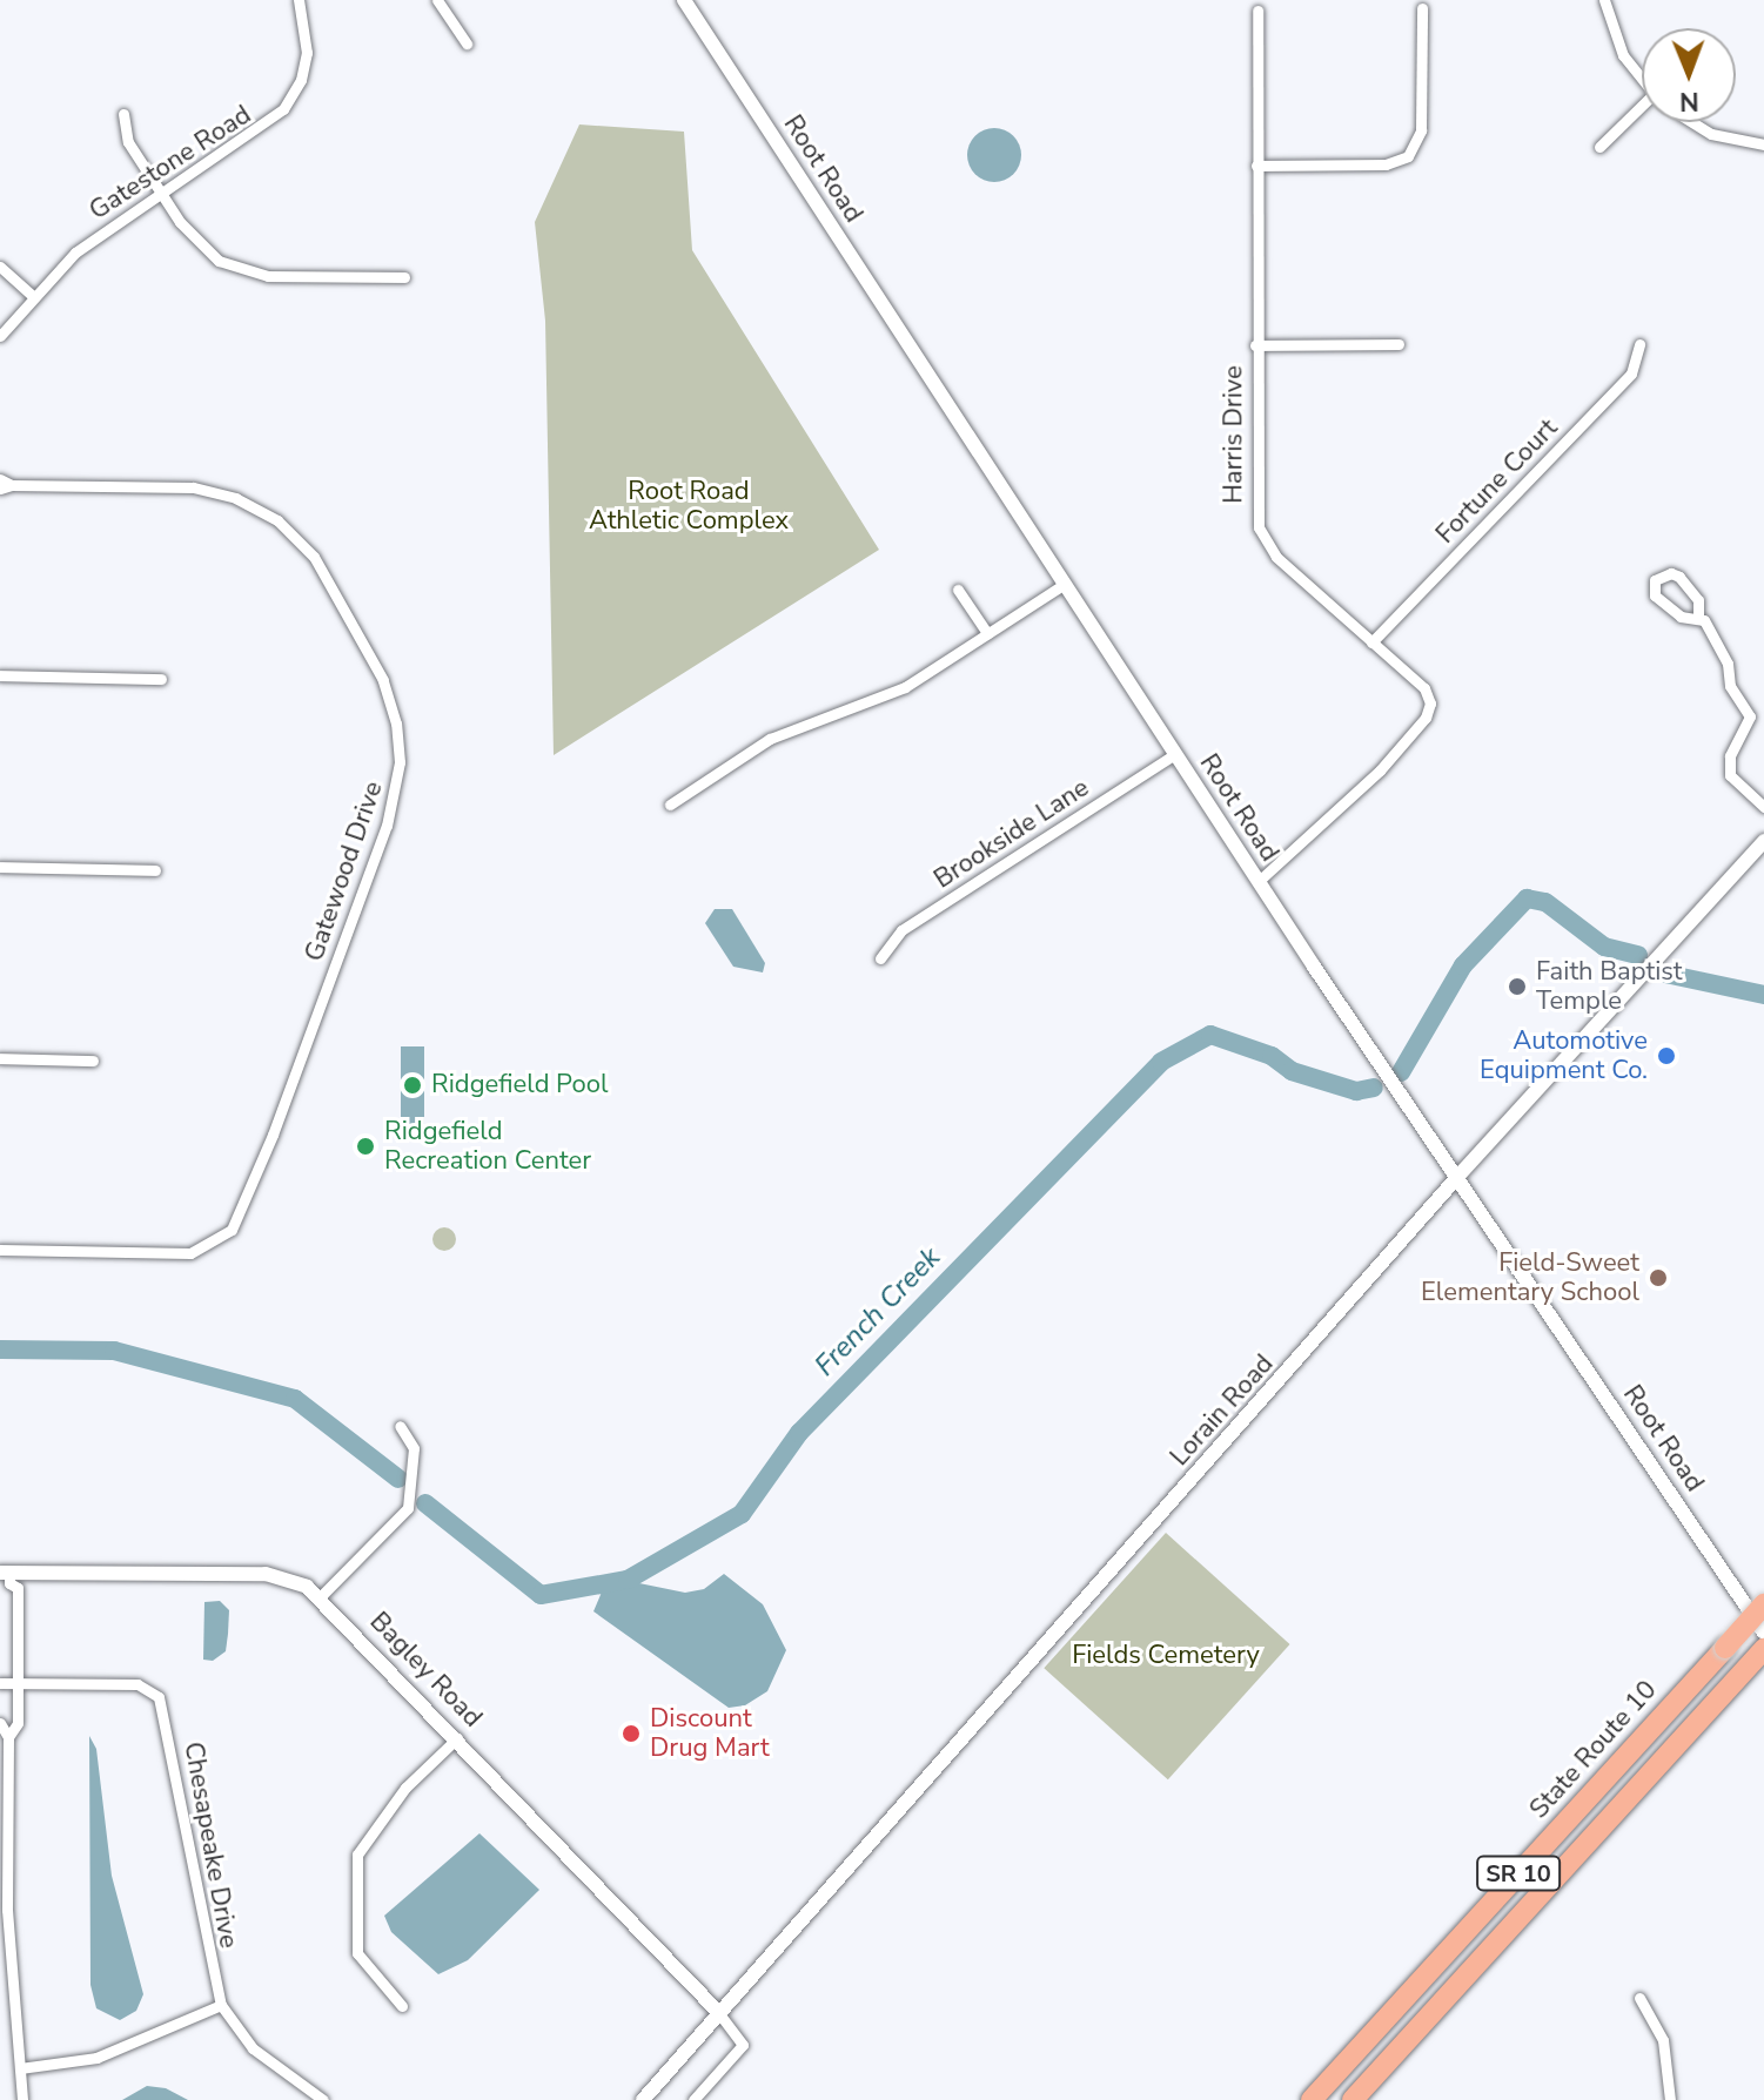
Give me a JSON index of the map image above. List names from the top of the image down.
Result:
{
  "streets": {
    "highway": ["State Route 10", "SR 10"],
    "street": [
      "Gatestone Road",
      "Root Road",
      "Harris Drive",
      "Fortune Court",
      "Brookside Lane",
      "Gatewood Drive",
      "Lorain Road",
      "Bagley Road",
      "Chesapeake Drive"
    ]
  },
  "crossings": [
    ["Root Road", "Harris Drive"],
    ["Root Road", "Brookside Lane"],
    ["Root Road", "Lorain Road"],
    ["Harris Drive", "Fortune Court"],
    ["Lorain Road", "Bagley Road"]
  ],
  "water": ["French Creek"],
  "parks": ["Root Road Athletic Complex", "Fields Cemetery"],
  "places": [
    "Faith Baptist Temple",
    "Automotive Equipment Co.",
    "Ridgefield Pool",
    "Ridgefield Recreation Center",
    "Field-Sweet Elementary School",
    "Discount Drug Mart"
  ],
  "north": "bottom"
}
